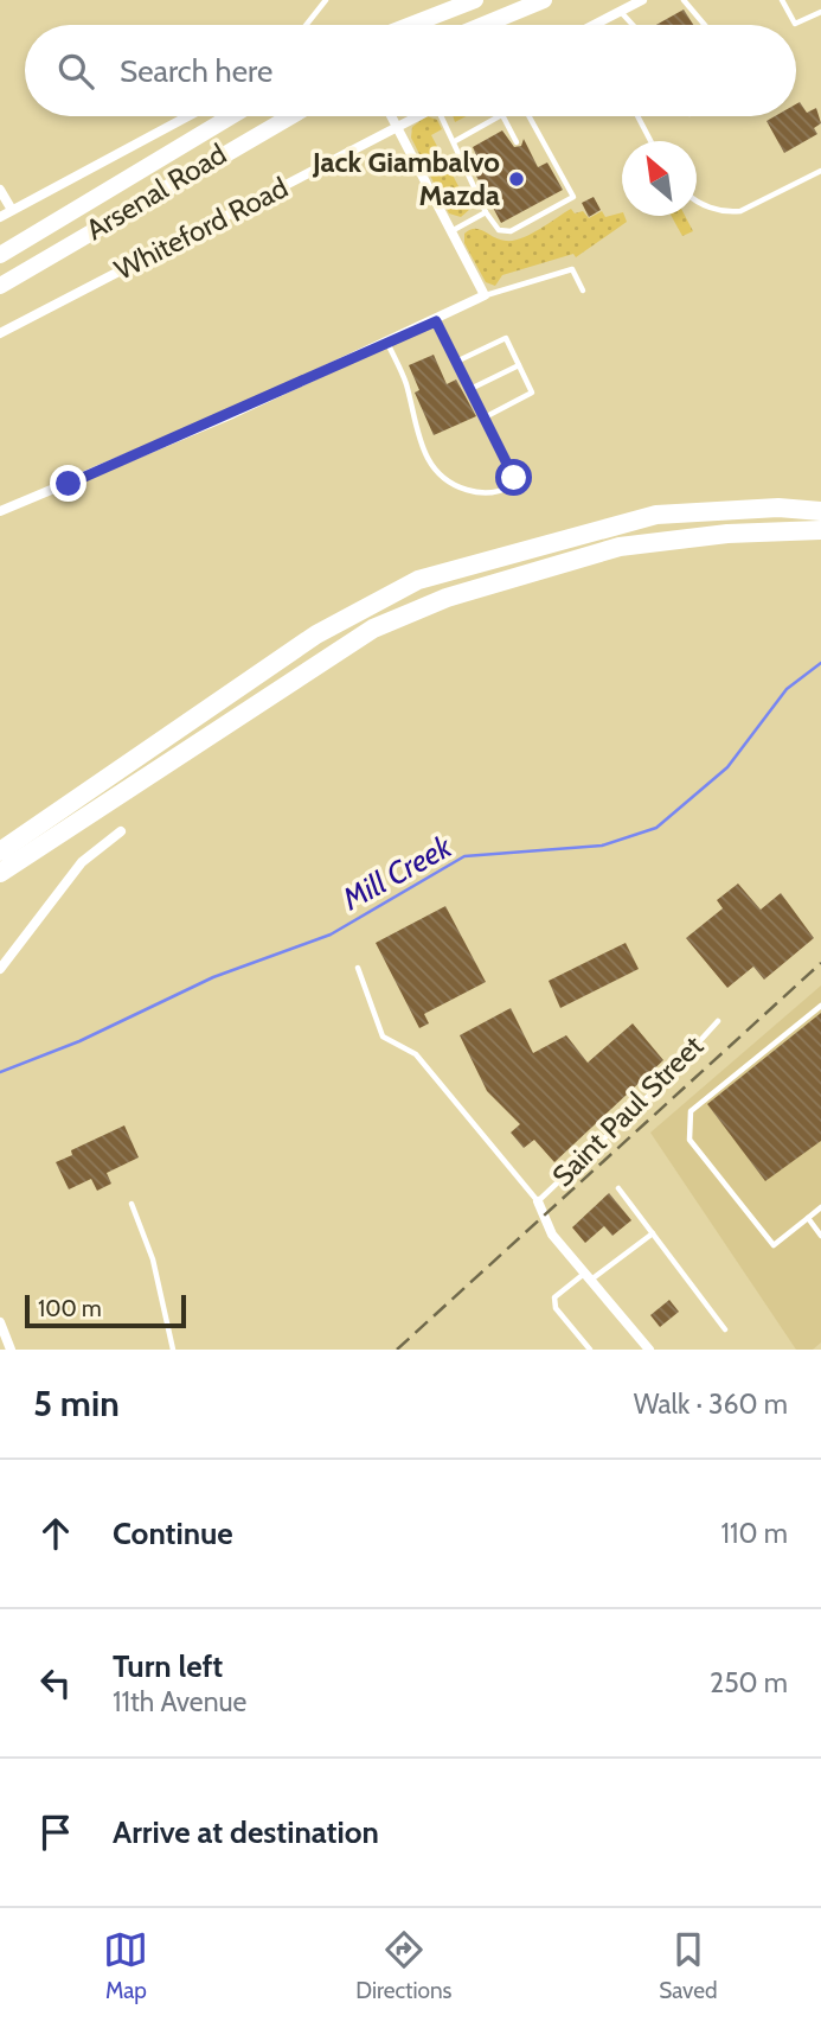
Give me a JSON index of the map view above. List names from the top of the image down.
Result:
{
  "streets": {
    "highway": ["Arsenal Road"],
    "street": ["Whiteford Road"],
    "lane": ["Saint Paul Street"]
  },
  "water": ["Mill Creek"],
  "places": ["Jack Giambalvo Mazda"],
  "scale_bar": "100 m",
  "north": "top left",
  "page": {
    "search": "Search here",
    "scale": "100 m",
    "heading": ["5 min", "Walk · 360 m"],
    "list": [
      ["Continue", "110 m"],
      ["Turn left", "11th Avenue", "250 m"],
      "Arrive at destination"
    ],
    "nav": ["Map", "Directions", "Saved"]
  }
}
